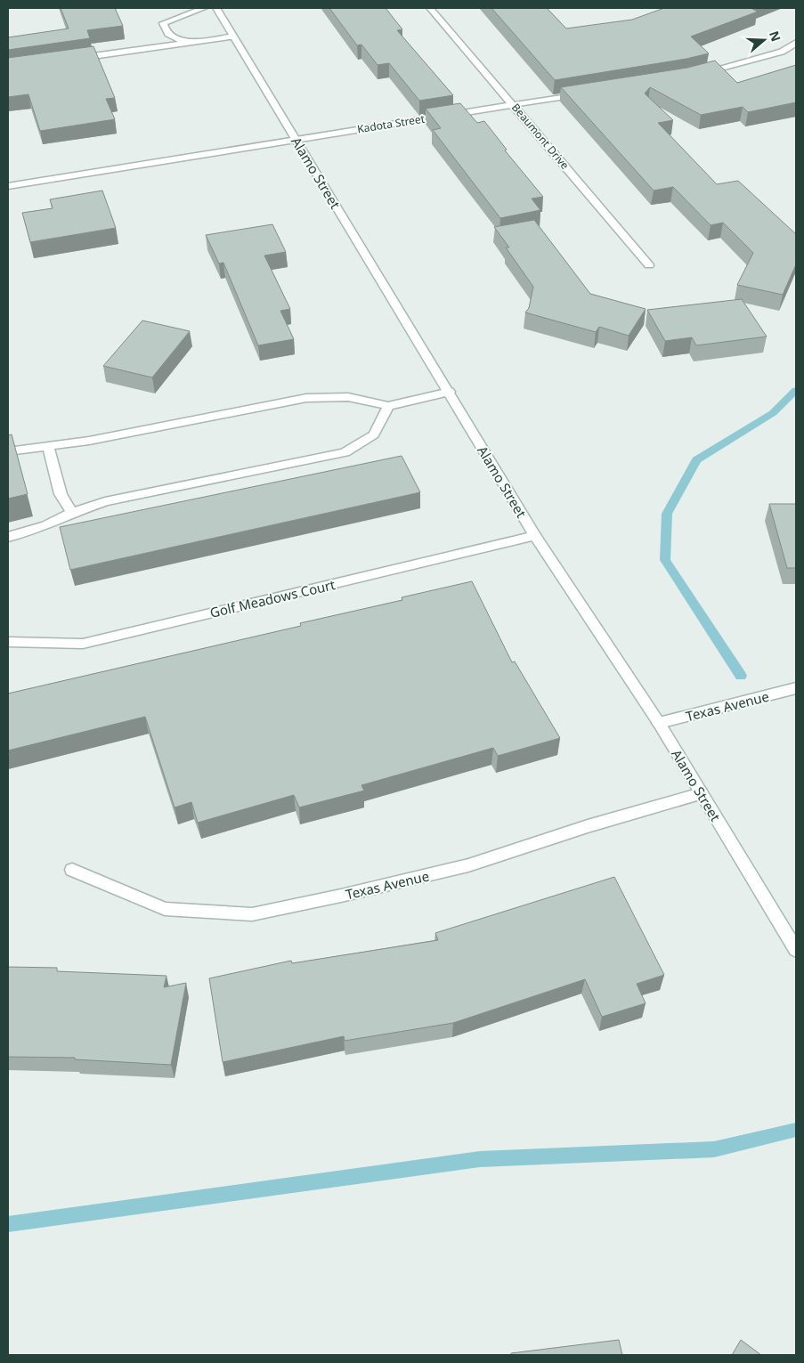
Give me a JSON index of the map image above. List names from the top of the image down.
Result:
{
  "streets": {
    "street": [
      "Kadota Street",
      "Beaumont Drive",
      "Alamo Street",
      "Golf Meadows Court",
      "Texas Avenue"
    ]
  },
  "crossings": [
    ["Kadota Street", "Beaumont Drive"],
    ["Kadota Street", "Alamo Street"],
    ["Alamo Street", "Golf Meadows Court"],
    ["Alamo Street", "Texas Avenue"]
  ],
  "north": "right"
}
